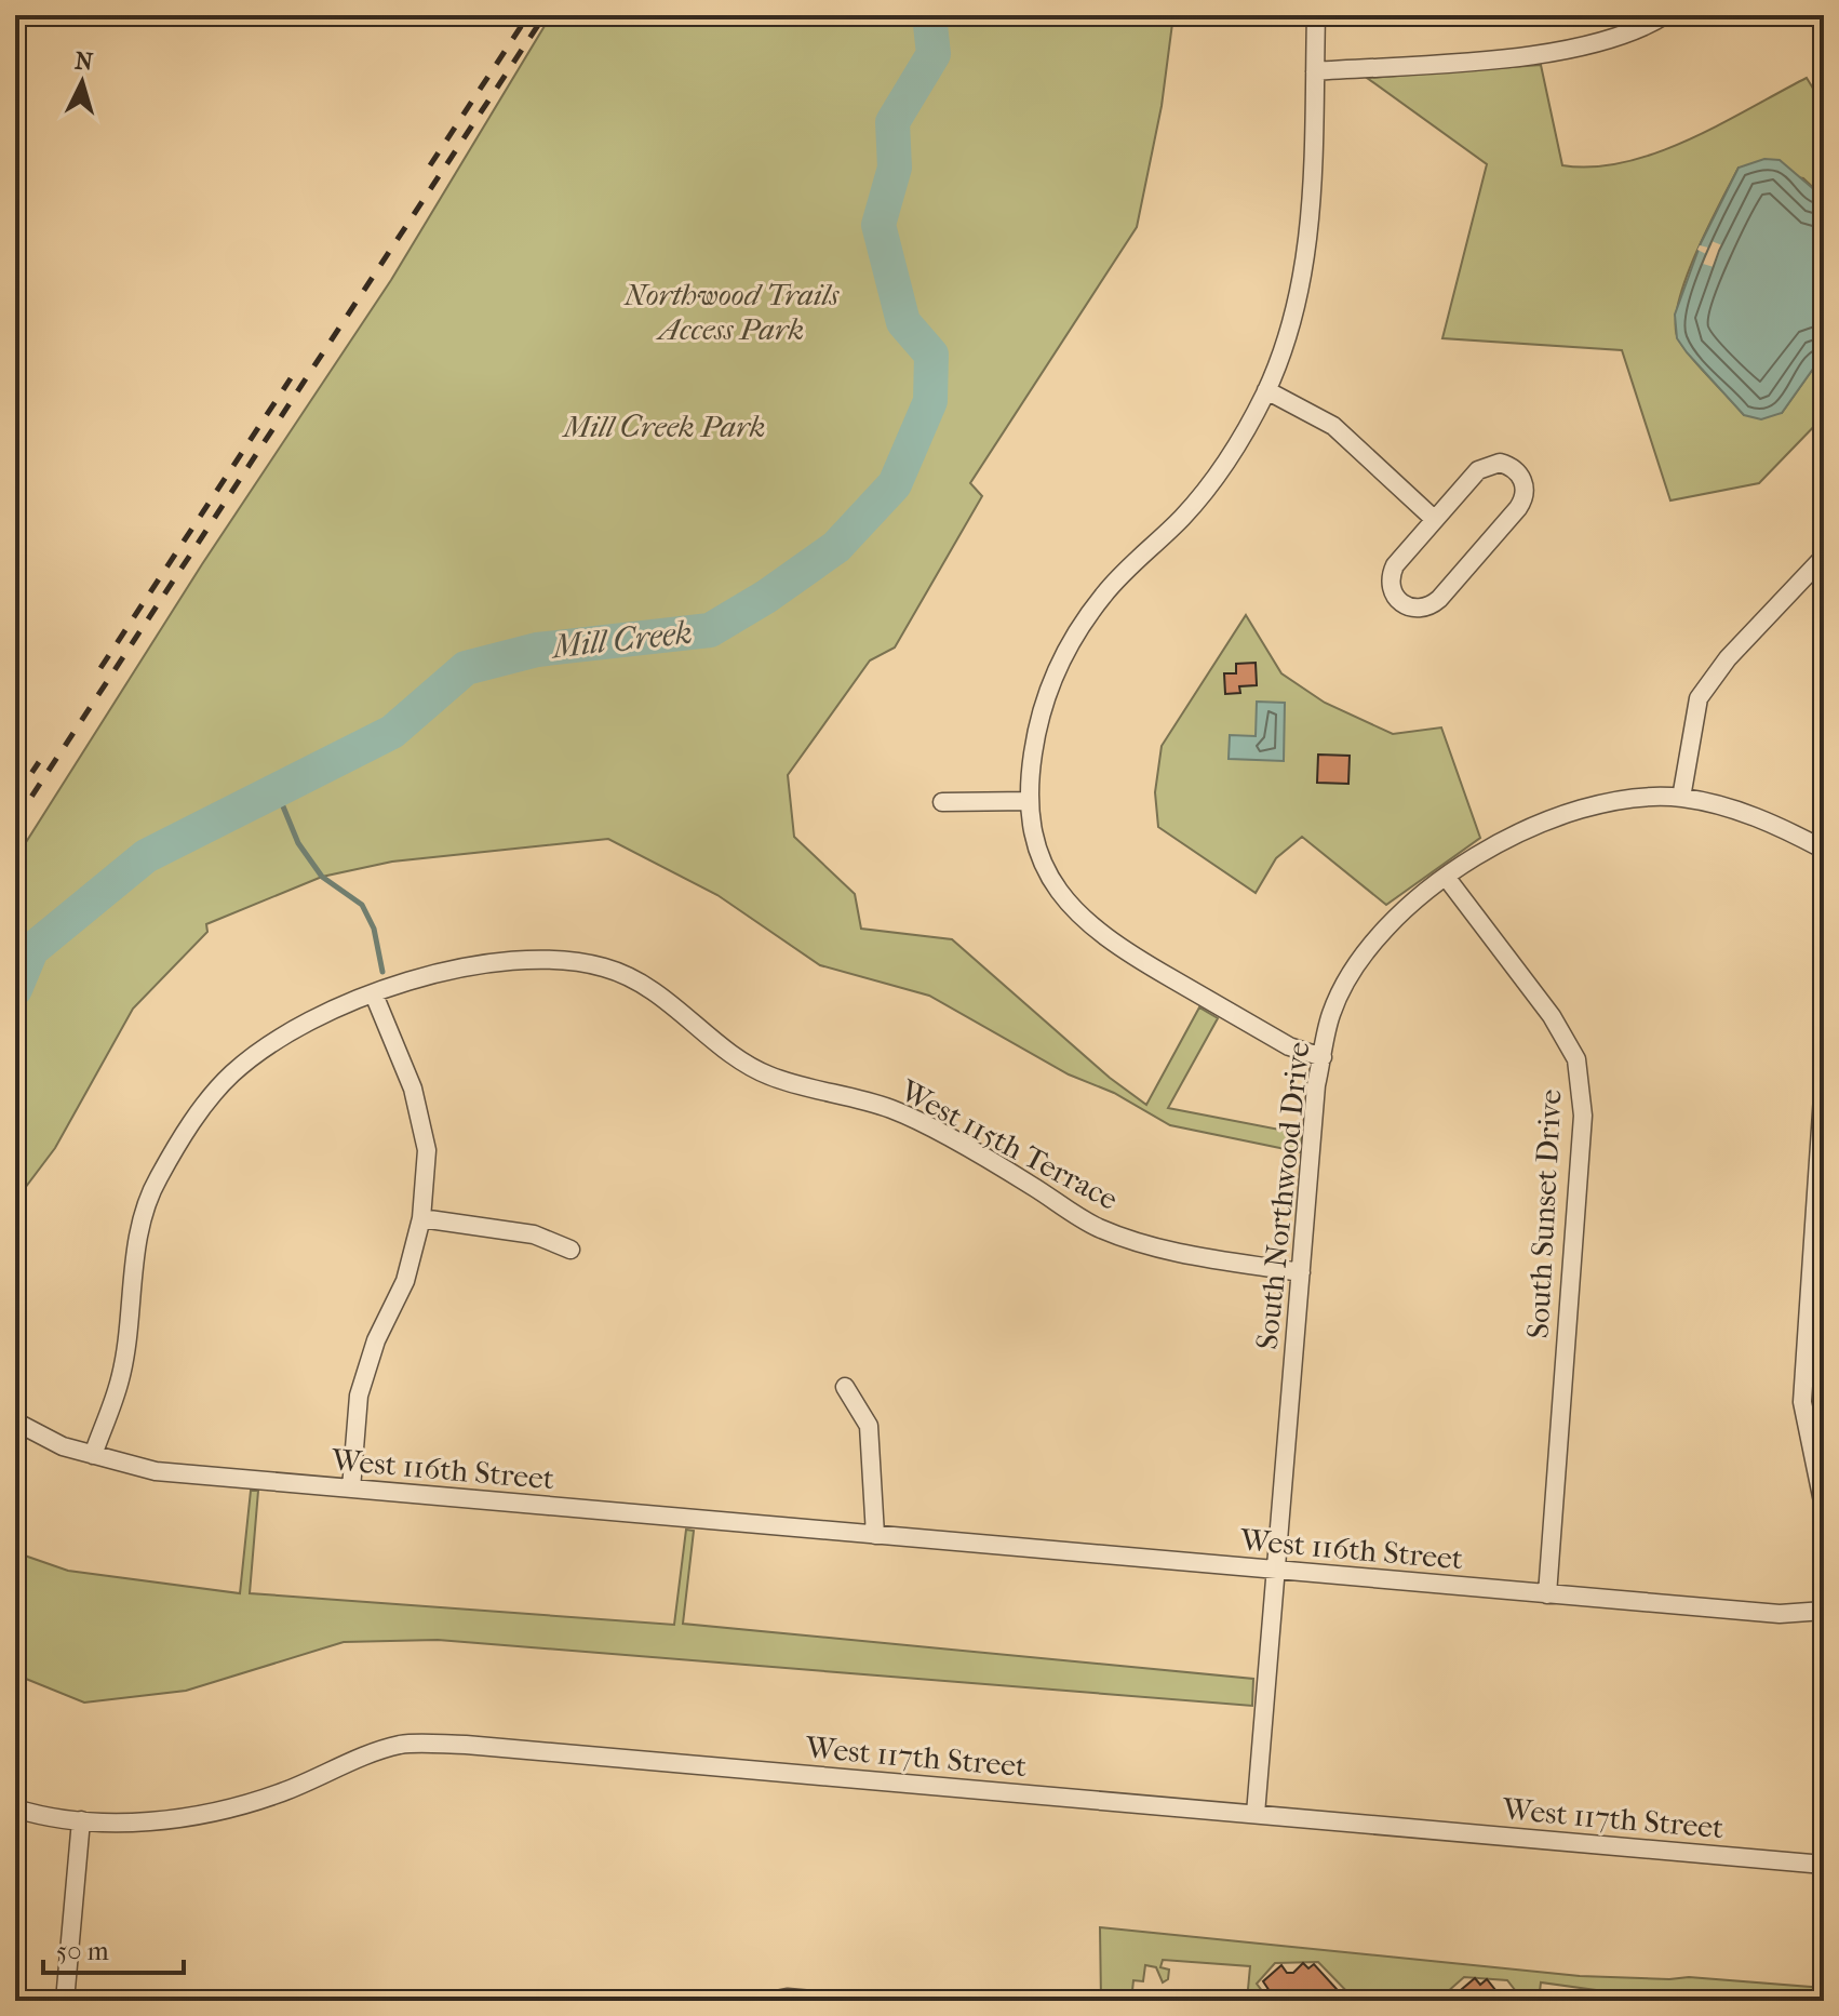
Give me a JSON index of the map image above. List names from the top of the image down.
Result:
{
  "streets": {
    "street": [
      "West 115th Terrace",
      "South Northwood Drive",
      "South Sunset Drive",
      "West 116th Street",
      "West 117th Street"
    ]
  },
  "crossings": [
    ["West 115th Terrace", "South Northwood Drive"],
    ["West 115th Terrace", "West 116th Street"],
    ["South Northwood Drive", "South Sunset Drive"],
    ["South Northwood Drive", "West 116th Street"],
    ["South Northwood Drive", "West 117th Street"],
    ["South Sunset Drive", "West 116th Street"]
  ],
  "water": ["Mill Creek"],
  "parks": ["Northwood Trails Access Park", "Mill Creek Park"],
  "scale_bar": "50 m",
  "north": "top"
}
